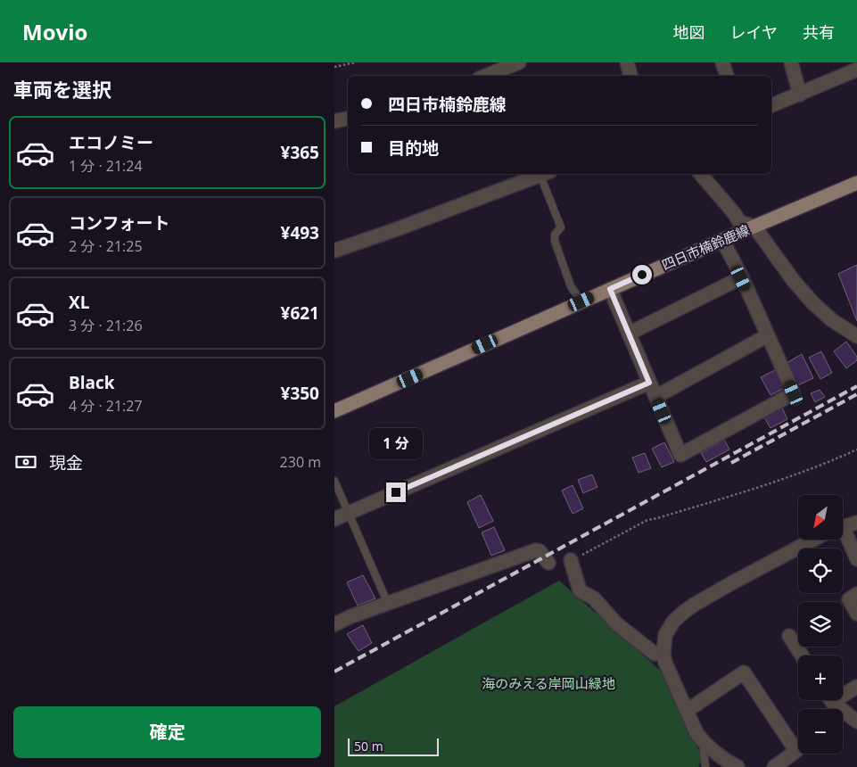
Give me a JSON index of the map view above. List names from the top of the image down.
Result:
{
  "streets": {
    "main road": ["四日市楠鈴鹿線"]
  },
  "parks": ["海のみえる岸岡山緑地"],
  "scale_bar": "50 m",
  "north": "bottom left",
  "page": {
    "header": "Movio",
    "nav": ["地図", "レイヤ", "共有"],
    "heading": "車両を選択",
    "banner": ["四日市楠鈴鹿線", "目的地"],
    "list": [
      {
        "name": "エコノミー",
        "note": "1 分 · 21:24",
        "value": "¥365"
      },
      {
        "name": "コンフォート",
        "note": "2 分 · 21:25",
        "value": "¥493"
      },
      {
        "name": "XL",
        "note": "3 分 · 21:26",
        "value": "¥621"
      },
      {
        "name": "Black",
        "note": "4 分 · 21:27",
        "value": "¥350"
      }
    ],
    "bubble": "1 分",
    "pay": ["現金", "230 m"],
    "map_buttons": ["+", "−"],
    "buttons": "確定",
    "scale": "50 m"
  }
}
